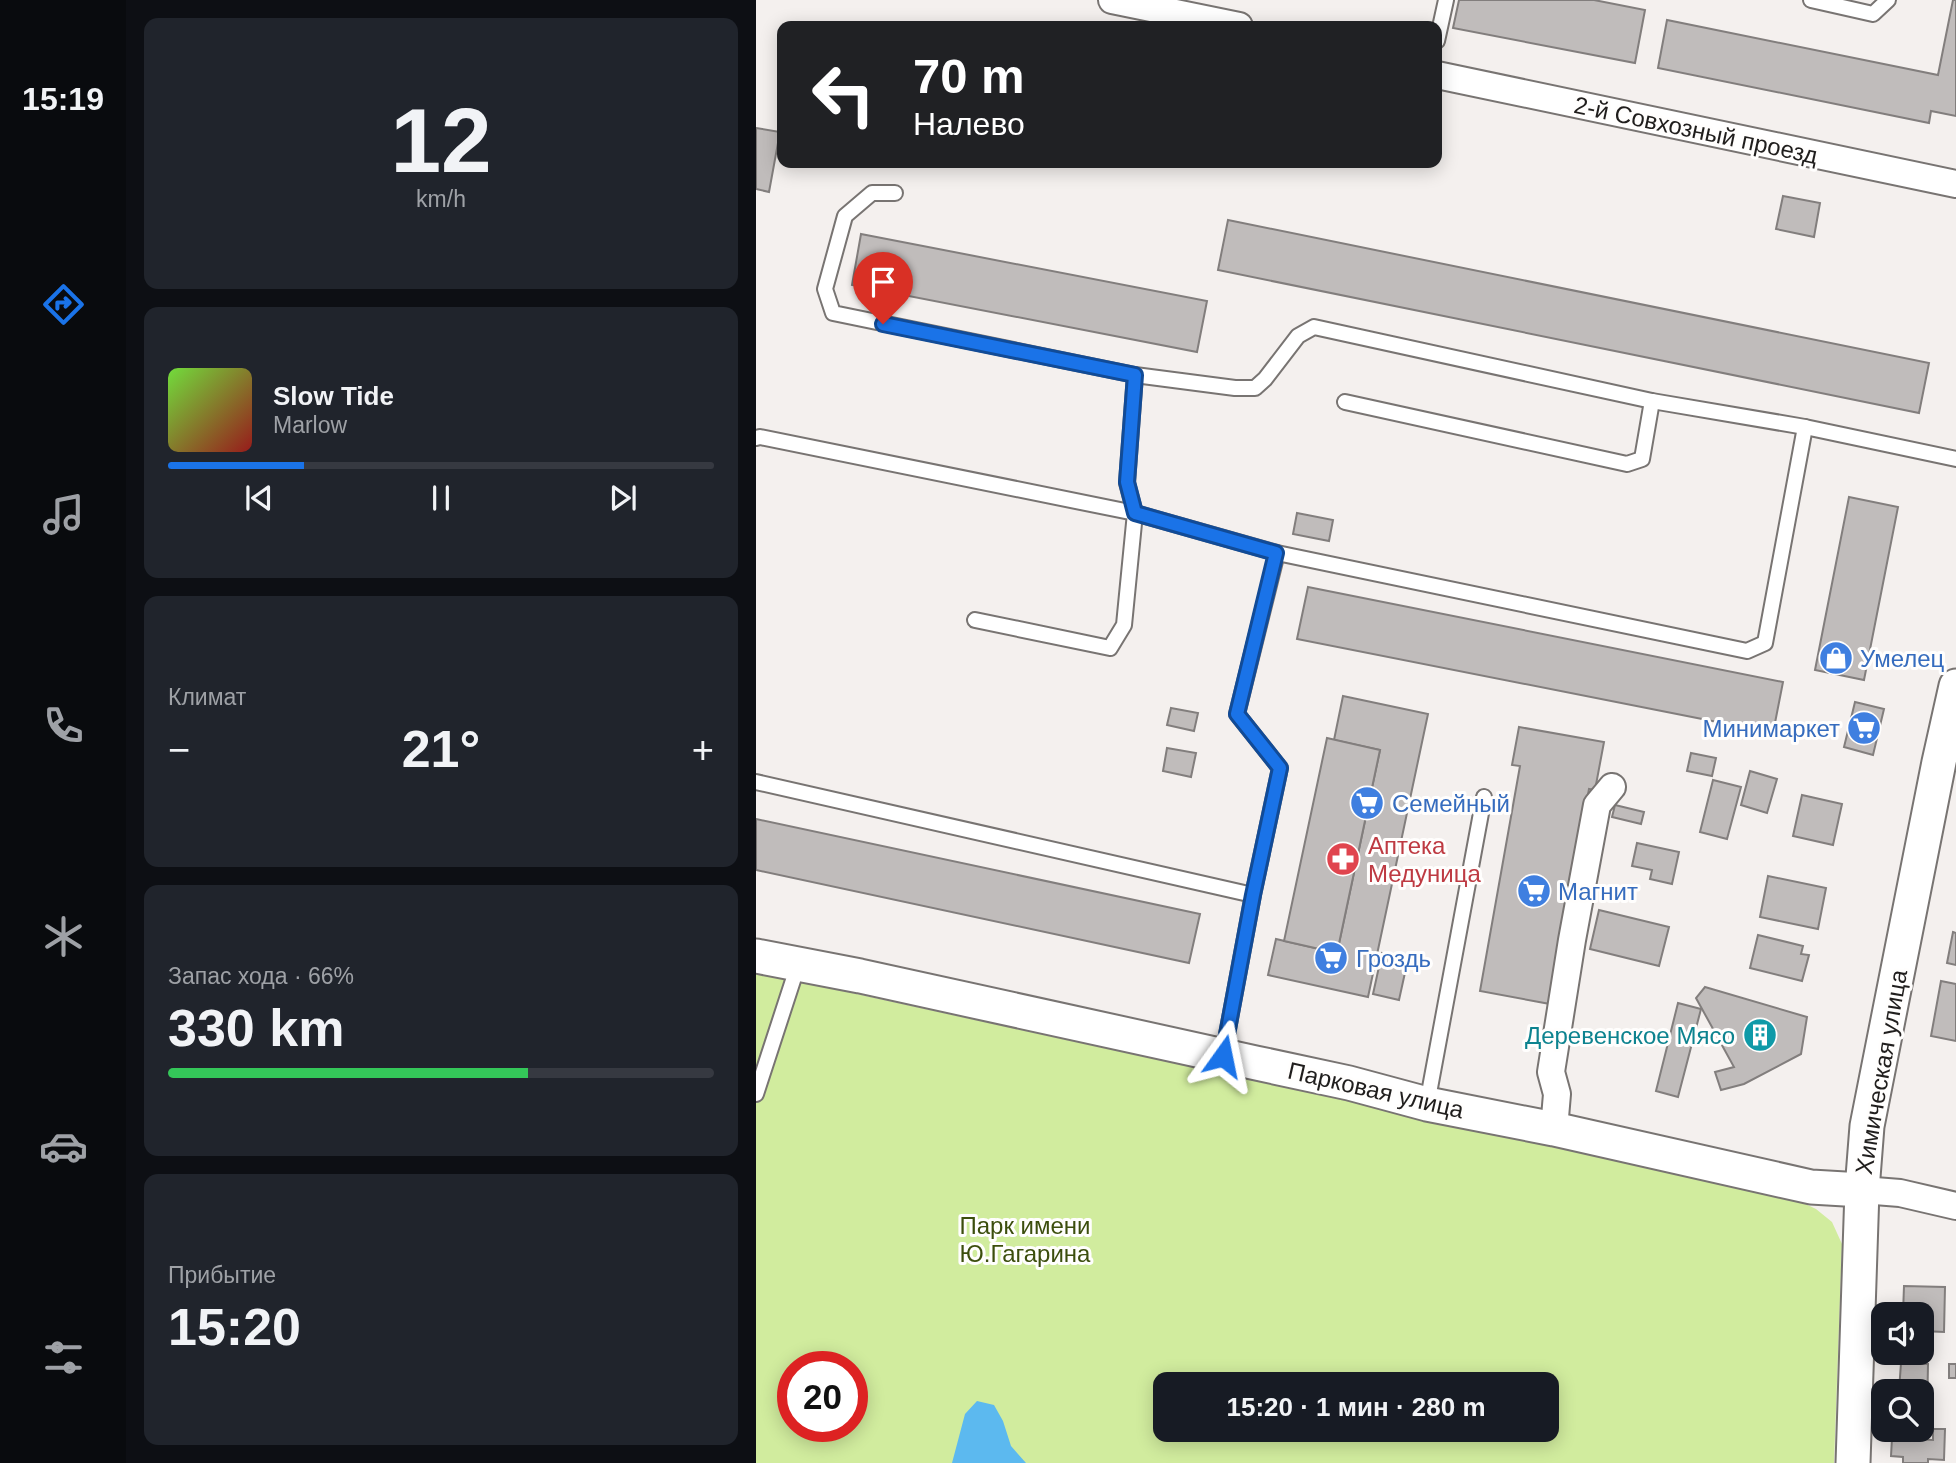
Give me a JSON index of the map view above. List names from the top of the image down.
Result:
{
  "streets": {
    "street": ["2-й Совхозный проезд", "Химическая улица", "Парковая улица"]
  },
  "crossings": [
    ["Химическая улица", "Парковая улица"]
  ],
  "parks": ["Парк имени Ю.Гагарина"],
  "places": {
    "shop": ["Умелец"],
    "supermarket": [
      "Минимаркет",
      "Семейный",
      "Магнит",
      "Гроздь"
    ],
    "pharmacy": ["Аптека Медуница"],
    "building": ["Деревенское Мясо"]
  },
  "page": {
    "tabs": "15:19",
    "tile": [
      ["12", "km/h"],
      "Климат",
      ["Запас хода · 66%", "330 km"],
      ["Прибытие", "15:20"]
    ],
    "turn": ["70 m", "Налево"],
    "song": ["Slow Tide", "Marlow"],
    "heat": ["−", "21°", "+"],
    "limit": "20",
    "trip": "15:20 · 1 мин · 280 m"
  }
}
